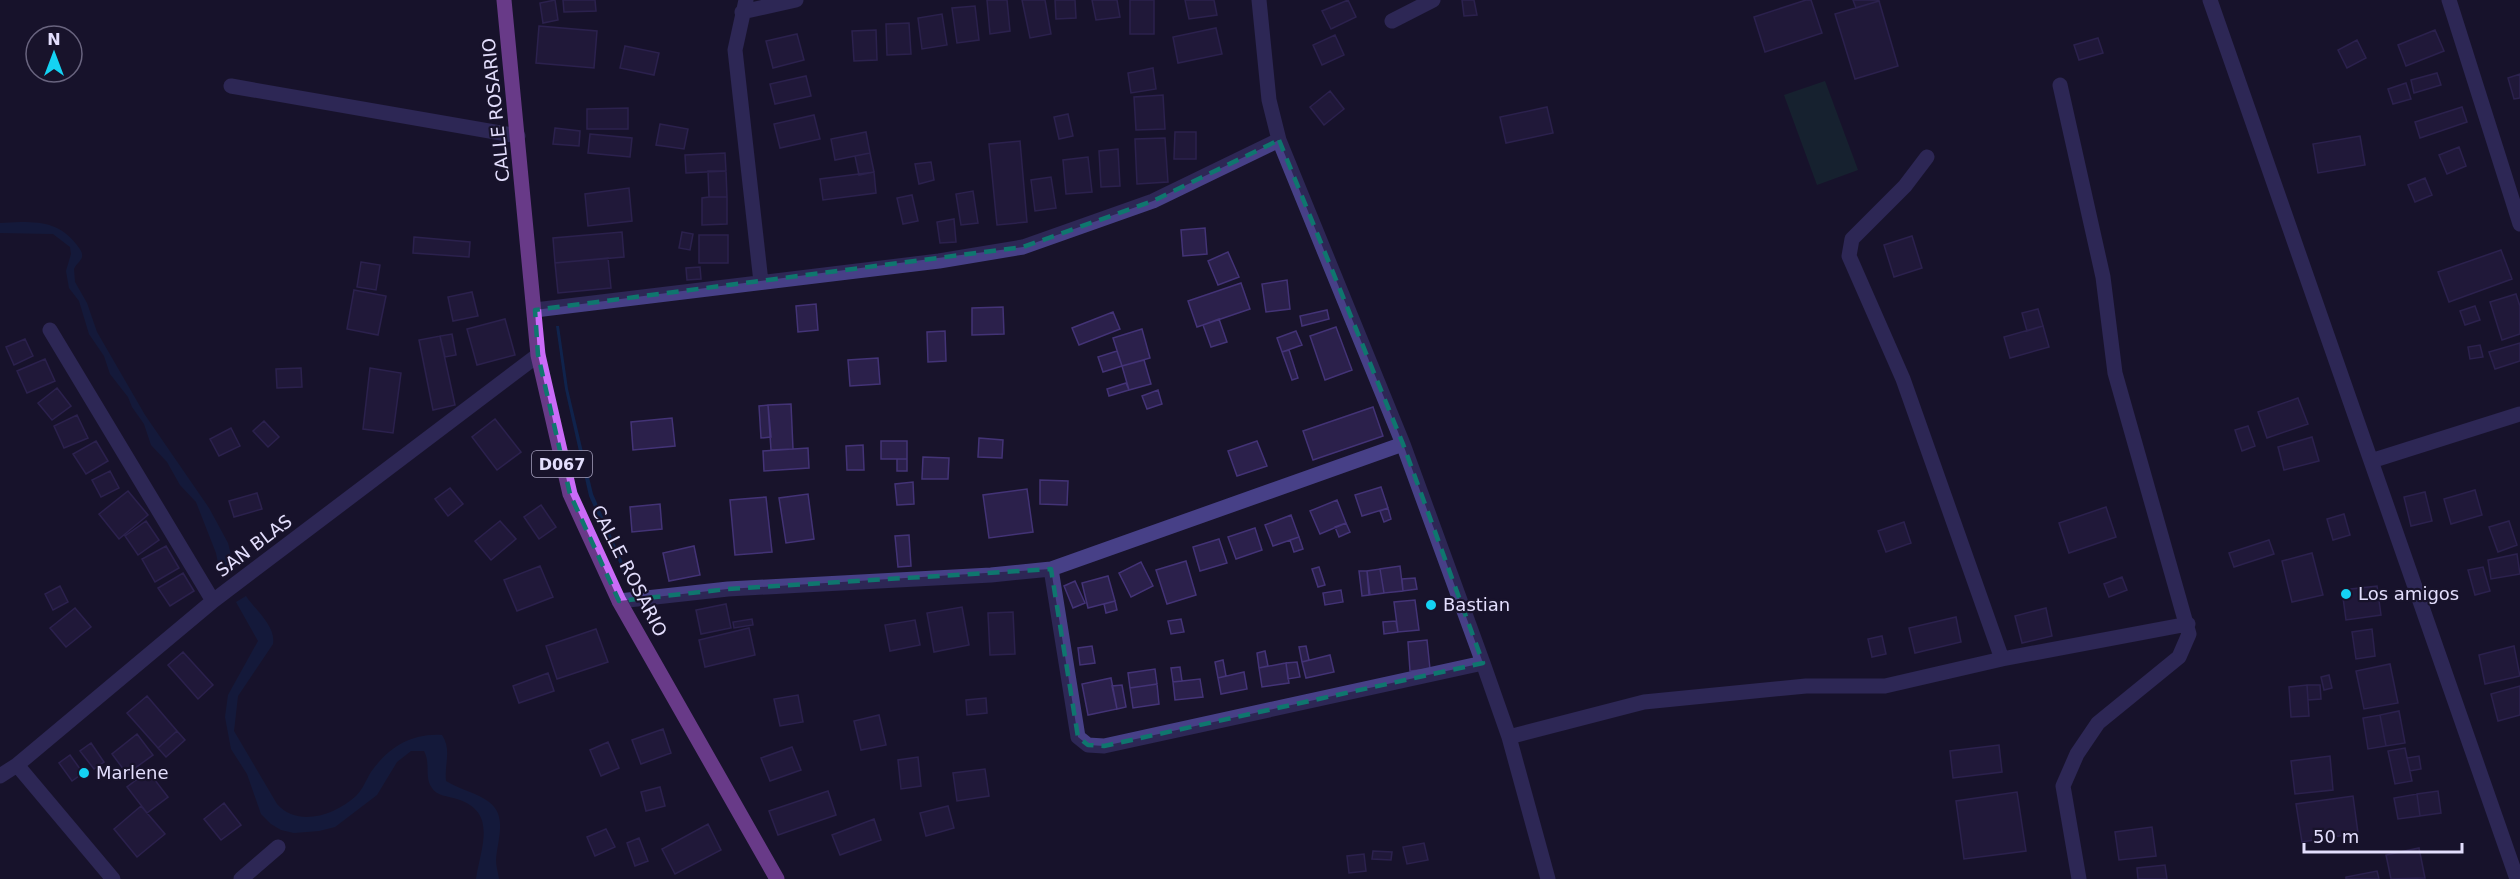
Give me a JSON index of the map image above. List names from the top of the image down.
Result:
{
  "streets": {
    "main road": ["CALLE ROSARIO", "D067"],
    "street": ["SAN BLAS"]
  },
  "crossings": [
    ["CALLE ROSARIO", "SAN BLAS"]
  ],
  "places": ["Los amigos", "Bastian", "Marlene"],
  "scale_bar": "50 m",
  "north": "top"
}
